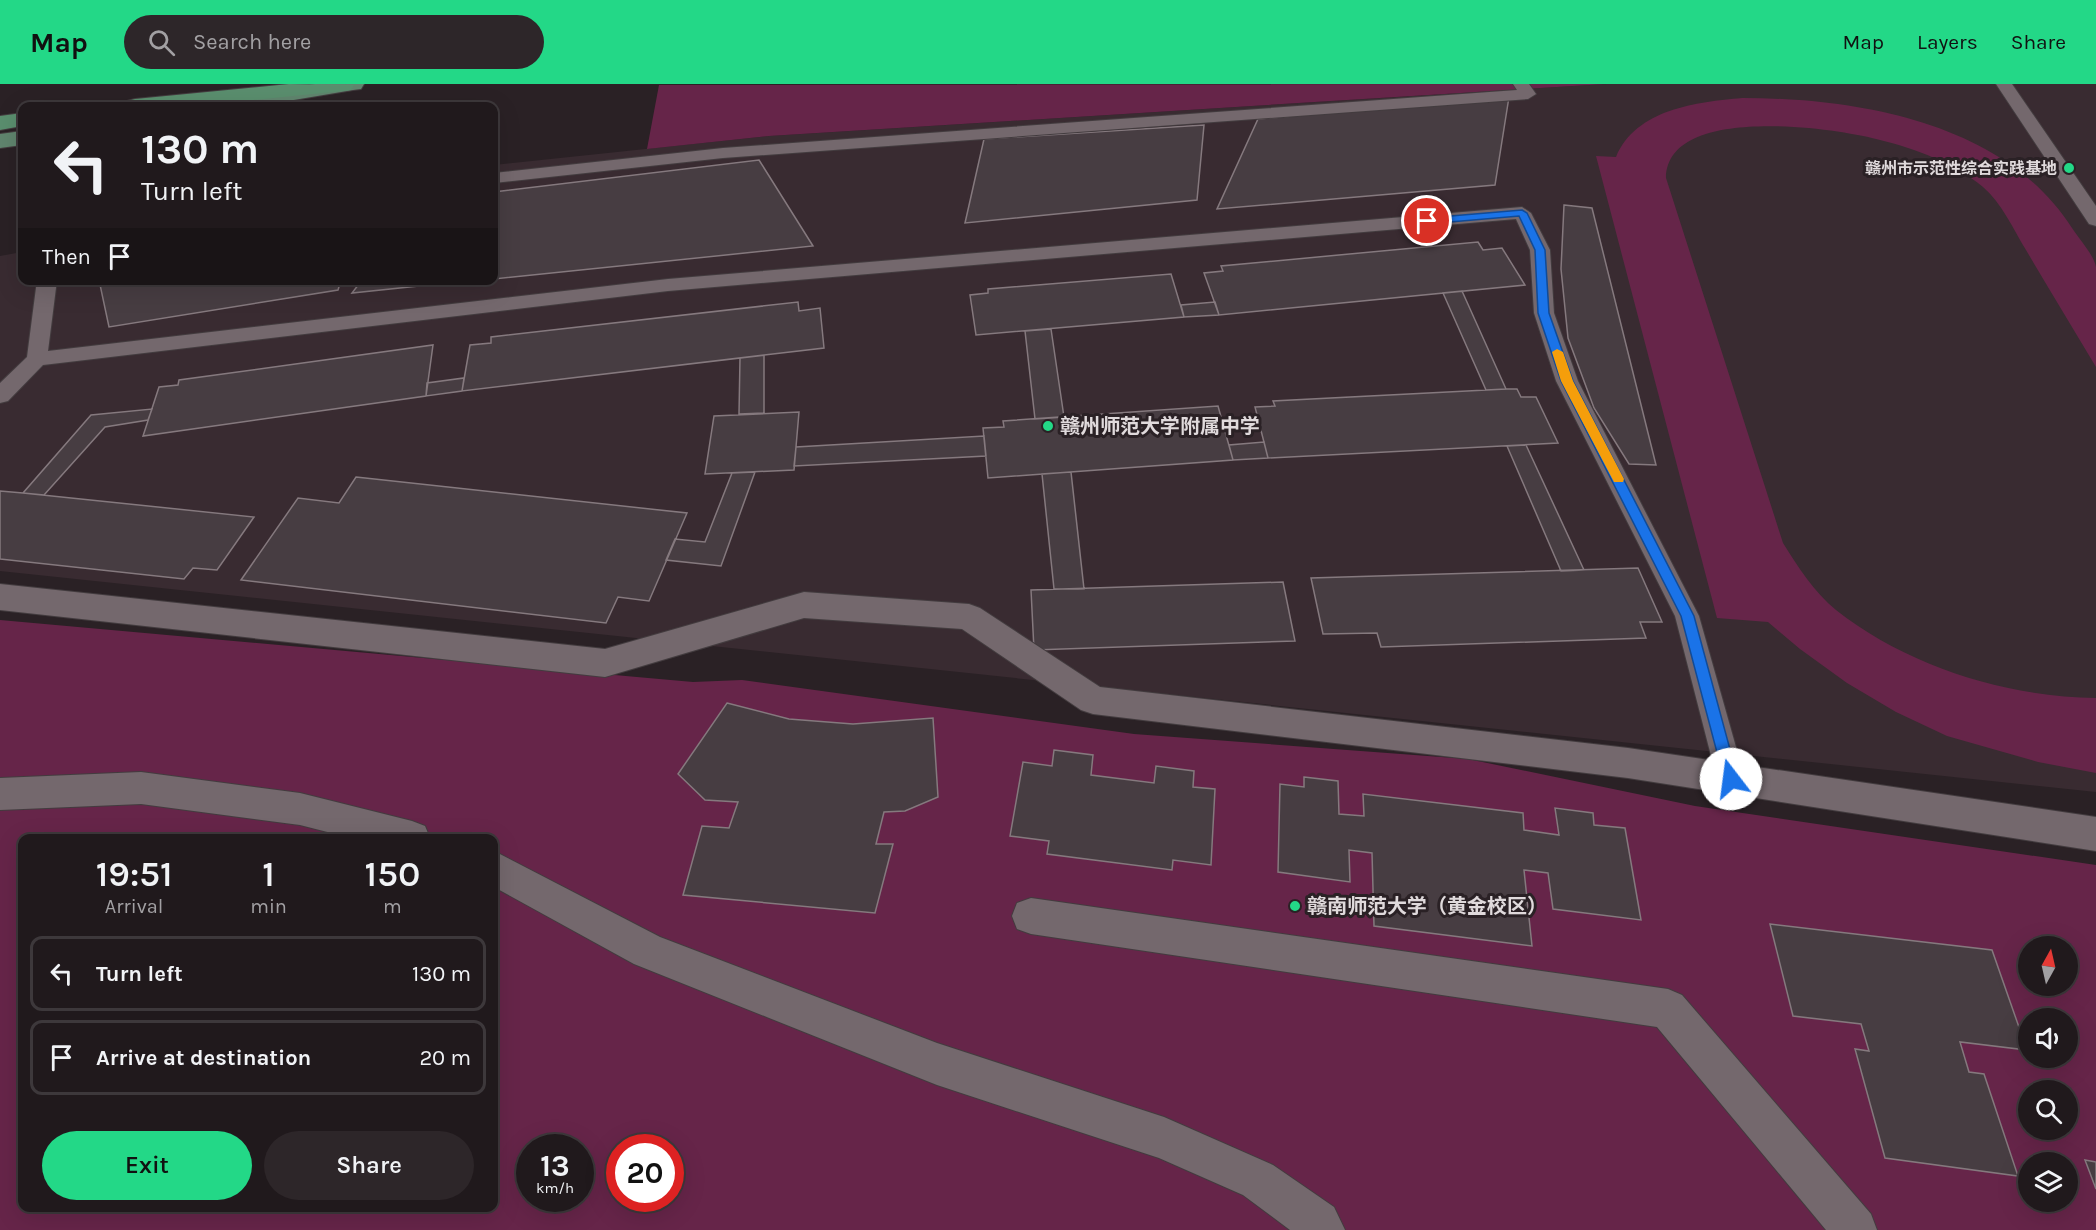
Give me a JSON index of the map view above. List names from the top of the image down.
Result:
{
  "places": ["赣州市示范性综合实践基地", "赣州师范大学附属中学", "赣南师范大学（黄金校区）"],
  "north": "top",
  "page": {
    "header": "Map",
    "search": "Search here",
    "nav": ["Map", "Layers", "Share"],
    "turn": ["130 m", "Turn left"],
    "then": "Then",
    "eta": [
      "19:51",
      "Arrival",
      "1",
      "min",
      "150",
      "m"
    ],
    "list": [
      {
        "name": "Turn left",
        "value": "130 m"
      },
      {
        "name": "Arrive at destination",
        "value": "20 m"
      }
    ],
    "buttons": ["Exit", "Share"],
    "speed": "13 km/h",
    "limit": "20"
  }
}
